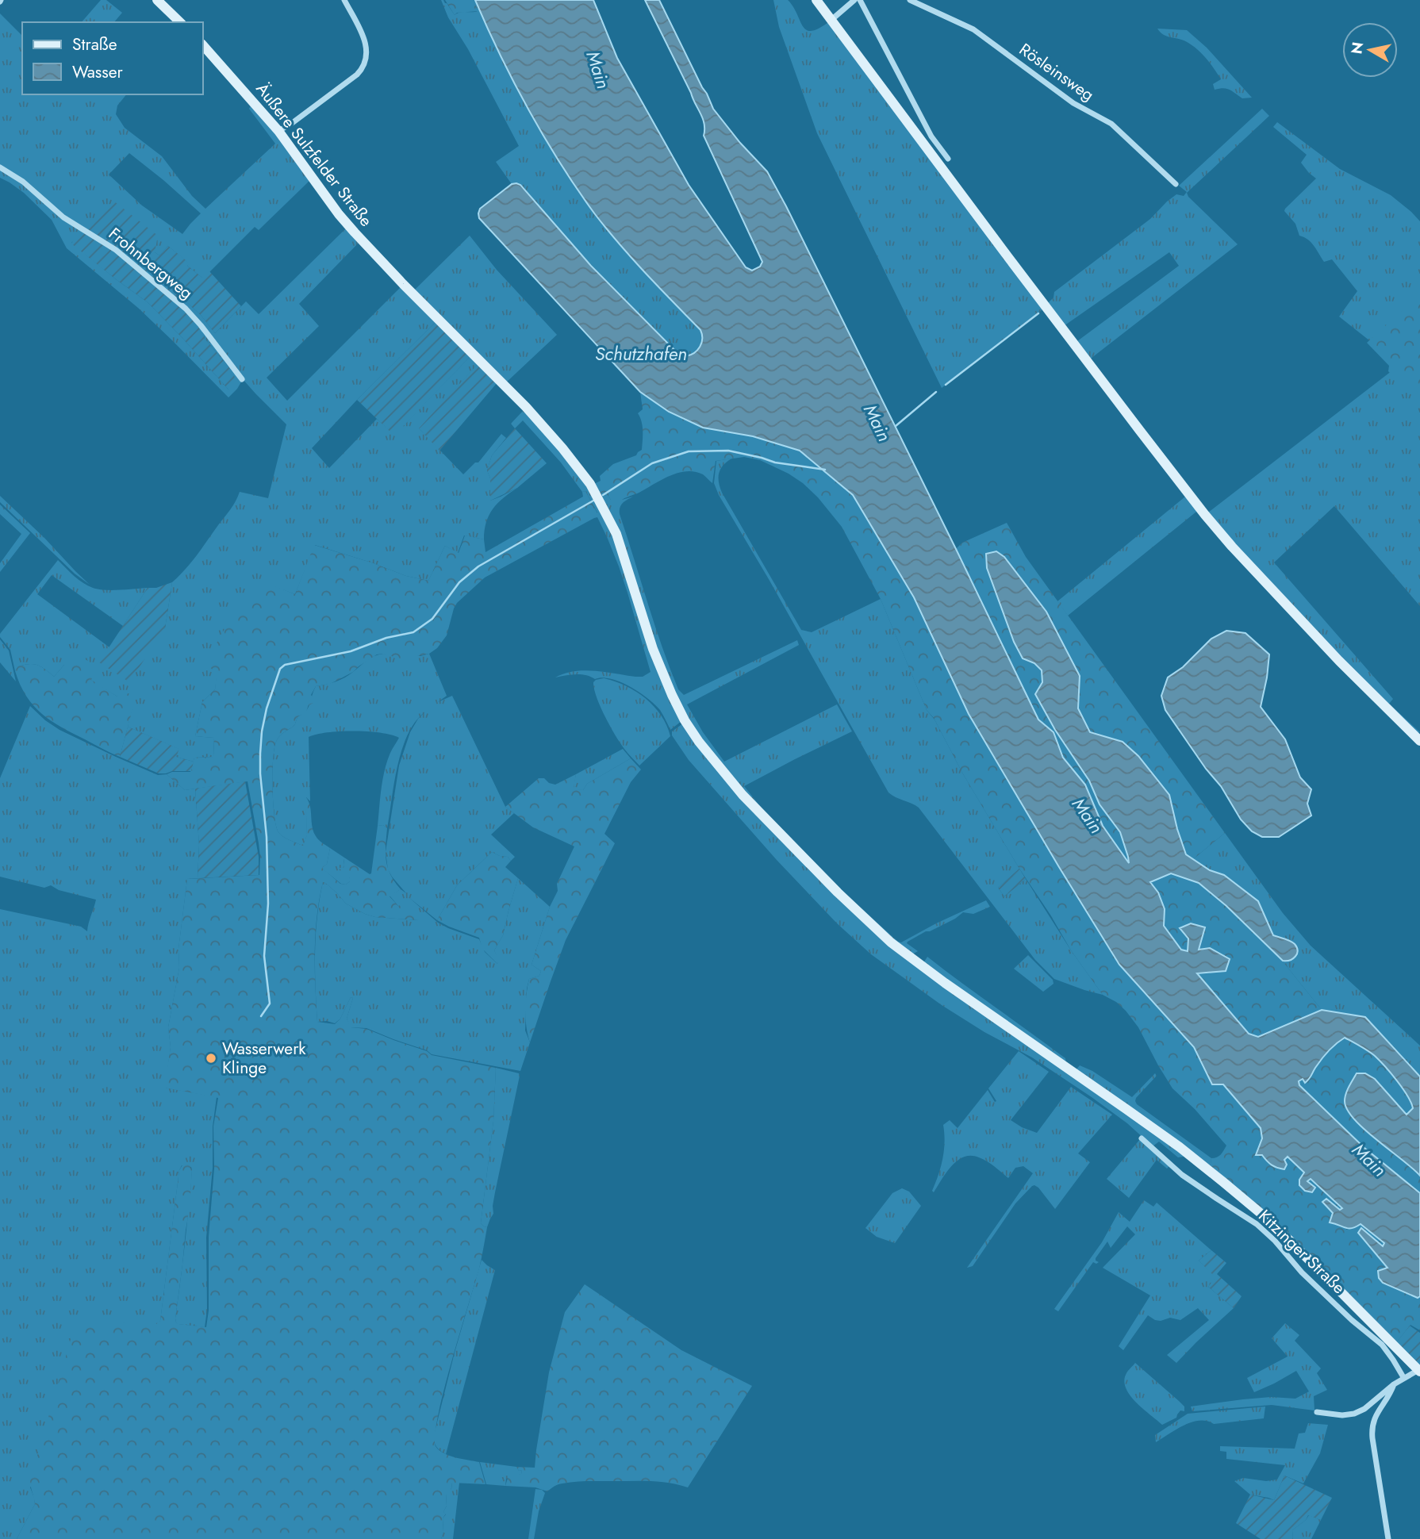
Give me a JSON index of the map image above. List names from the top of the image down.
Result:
{
  "streets": {
    "main road": ["Äußere Sulzfelder Straße"],
    "street": ["Rösleinsweg", "Frohnbergweg", "Kitzinger Straße"]
  },
  "water": ["Main", "Schutzhafen"],
  "places": ["Wasserwerk Klinge"],
  "legend": ["Straße", "Wasser"],
  "north": "left"
}
